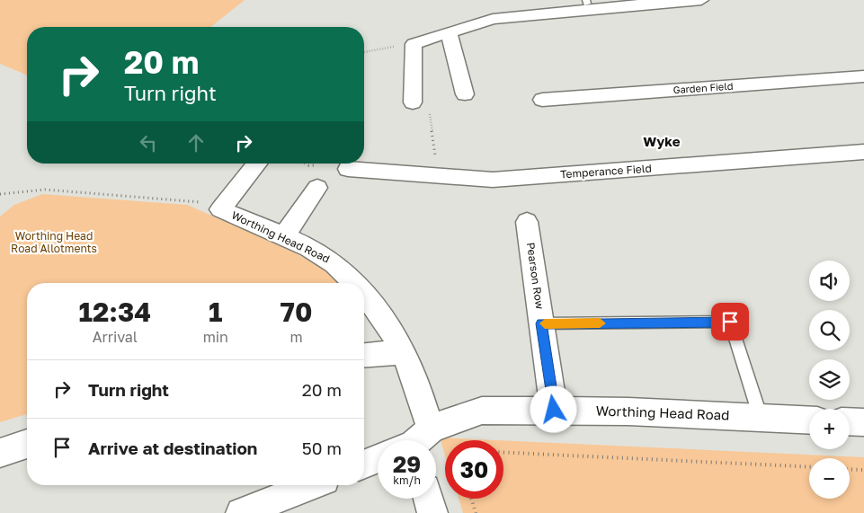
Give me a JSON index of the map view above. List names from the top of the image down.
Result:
{
  "streets": {
    "street": [
      "Garden Field",
      "Temperance Field",
      "Worthing Head Road",
      "Pearson Row"
    ]
  },
  "crossings": [
    ["Worthing Head Road", "Pearson Row"]
  ],
  "districts": ["Wyke"],
  "parks": ["Worthing Head Road Allotments"],
  "page": {
    "turn": ["20 m", "Turn right"],
    "map_buttons": ["+", "−"],
    "eta": [
      "12:34",
      "Arrival",
      "1",
      "min",
      "70",
      "m"
    ],
    "list": [
      {
        "name": "Turn right",
        "value": "20 m"
      },
      {
        "name": "Arrive at destination",
        "value": "50 m"
      }
    ],
    "speed": "29 km/h",
    "limit": "30"
  }
}
